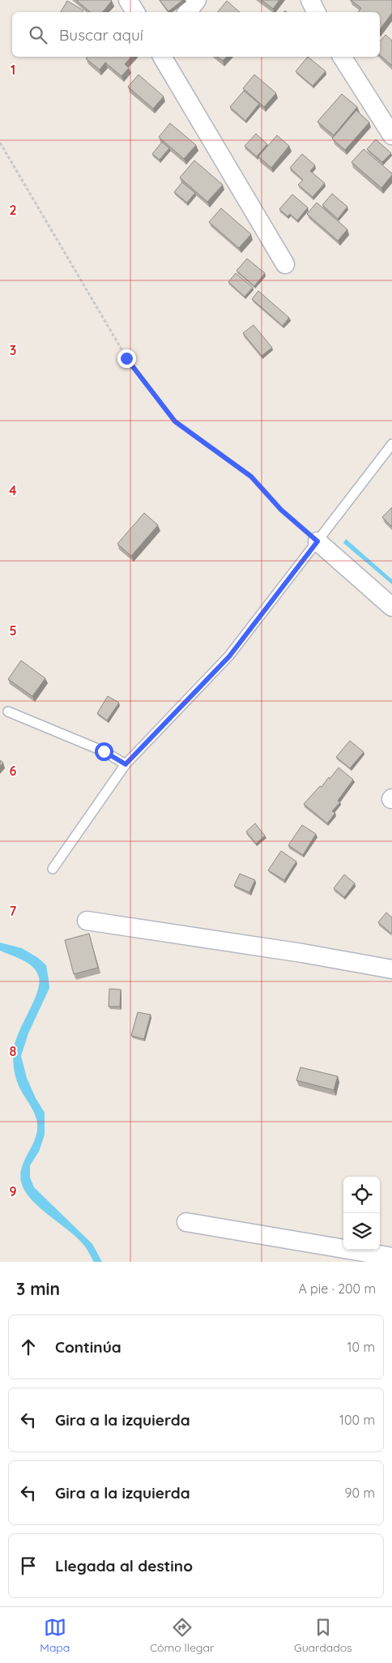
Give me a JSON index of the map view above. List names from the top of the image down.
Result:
{
  "page": {
    "search": "Buscar aquí",
    "heading": ["3 min", "A pie · 200 m"],
    "list": [
      ["Continúa", "10 m"],
      ["Gira a la izquierda", "100 m"],
      ["Gira a la izquierda", "90 m"],
      "Llegada al destino"
    ],
    "nav": ["Mapa", "Cómo llegar", "Guardados"]
  },
  "grid": {
    "rows": [
      "1",
      "2",
      "3",
      "4",
      "5",
      "6",
      "7",
      "8",
      "9"
    ]
  }
}
